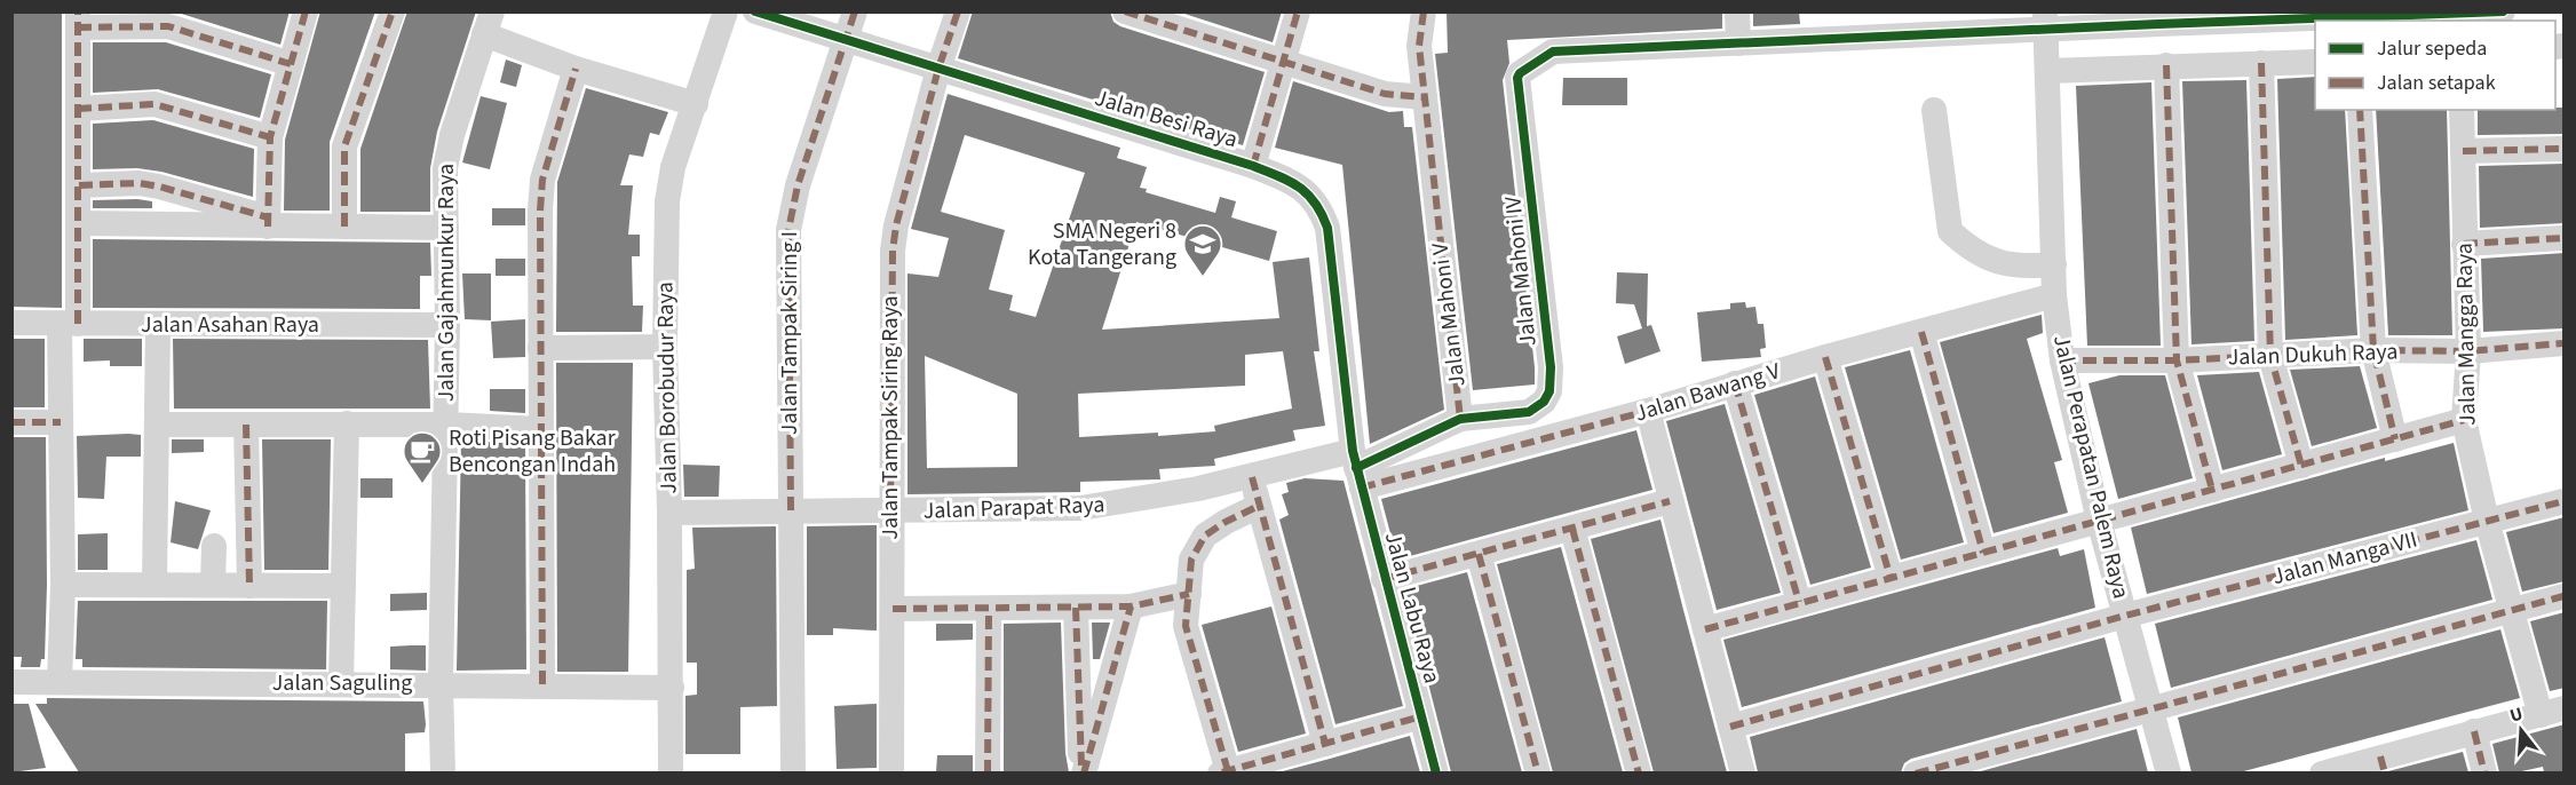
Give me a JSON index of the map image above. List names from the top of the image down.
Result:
{
  "streets": {
    "street": [
      "Jalan Besi Raya",
      "Jalan Mahoni IV",
      "Jalan Gajahmunkur Raya",
      "Jalan Mahoni V",
      "Jalan Asahan Raya",
      "Jalan Tampak Siring I",
      "Jalan Mangga Raya",
      "Jalan Dukuh Raya",
      "Jalan Borobudur Raya",
      "Jalan Bawang V",
      "Jalan Tampak Siring Raya",
      "Jalan Perapatan Palem Raya",
      "Jalan Parapat Raya",
      "Jalan Manga VII",
      "Jalan Labu Raya",
      "Jalan Saguling"
    ]
  },
  "crossings": [
    ["Jalan Besi Raya", "Jalan Mahoni V"],
    ["Jalan Besi Raya", "Jalan Tampak Siring I"],
    ["Jalan Besi Raya", "Jalan Bawang V"],
    ["Jalan Besi Raya", "Jalan Tampak Siring Raya"],
    ["Jalan Besi Raya", "Jalan Parapat Raya"],
    ["Jalan Besi Raya", "Jalan Labu Raya"],
    ["Jalan Mahoni IV", "Jalan Mahoni V"],
    ["Jalan Gajahmunkur Raya", "Jalan Asahan Raya"],
    ["Jalan Gajahmunkur Raya", "Jalan Saguling"],
    ["Jalan Mahoni V", "Jalan Bawang V"],
    ["Jalan Mahoni V", "Jalan Parapat Raya"],
    ["Jalan Mahoni V", "Jalan Labu Raya"],
    ["Jalan Tampak Siring I", "Jalan Parapat Raya"],
    ["Jalan Mangga Raya", "Jalan Dukuh Raya"],
    ["Jalan Mangga Raya", "Jalan Manga VII"],
    ["Jalan Dukuh Raya", "Jalan Perapatan Palem Raya"],
    ["Jalan Borobudur Raya", "Jalan Parapat Raya"],
    ["Jalan Borobudur Raya", "Jalan Saguling"],
    ["Jalan Bawang V", "Jalan Perapatan Palem Raya"],
    ["Jalan Bawang V", "Jalan Parapat Raya"],
    ["Jalan Bawang V", "Jalan Labu Raya"],
    ["Jalan Tampak Siring Raya", "Jalan Parapat Raya"],
    ["Jalan Perapatan Palem Raya", "Jalan Manga VII"],
    ["Jalan Parapat Raya", "Jalan Labu Raya"]
  ],
  "places": {
    "school or university": ["SMA Negeri 8 Kota Tangerang"],
    "cafe": ["Roti Pisang Bakar Bencongan Indah"]
  },
  "legend": ["Jalur sepeda", "Jalan setapak"],
  "north": "top"
}
